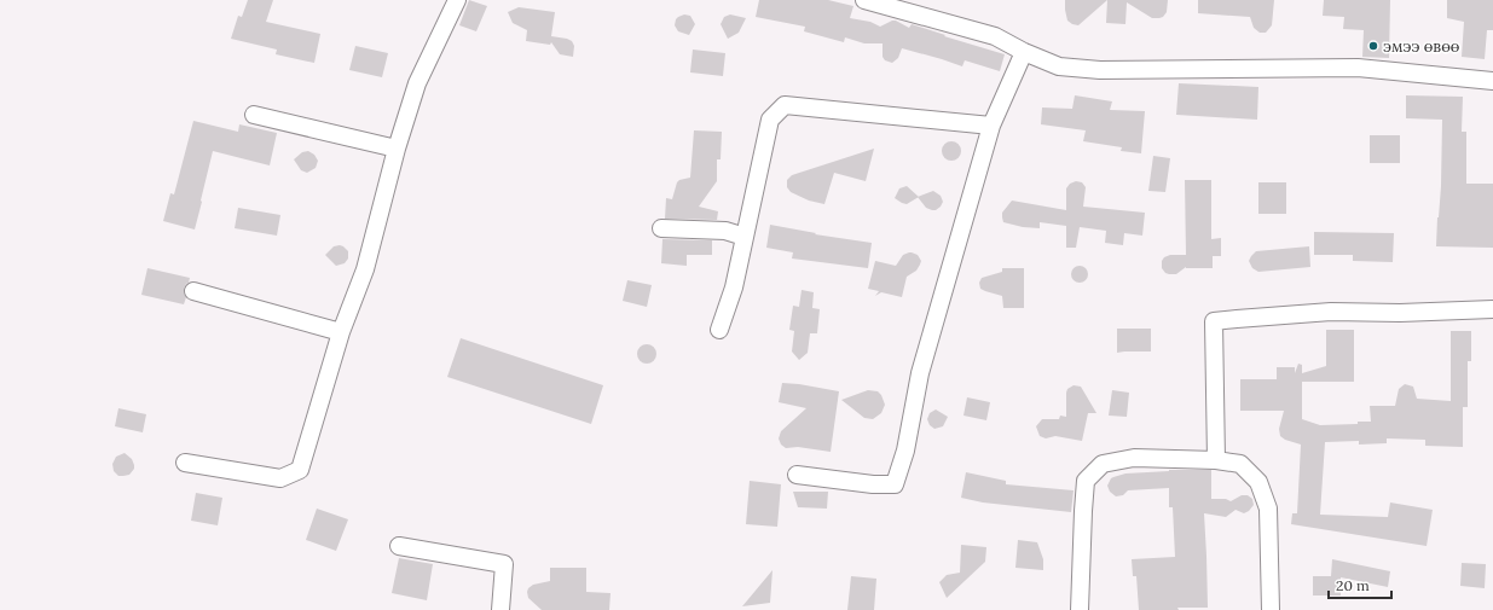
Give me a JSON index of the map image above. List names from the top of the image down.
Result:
{
  "places": ["эмээ өвөө"],
  "scale_bar": "20 m"
}
